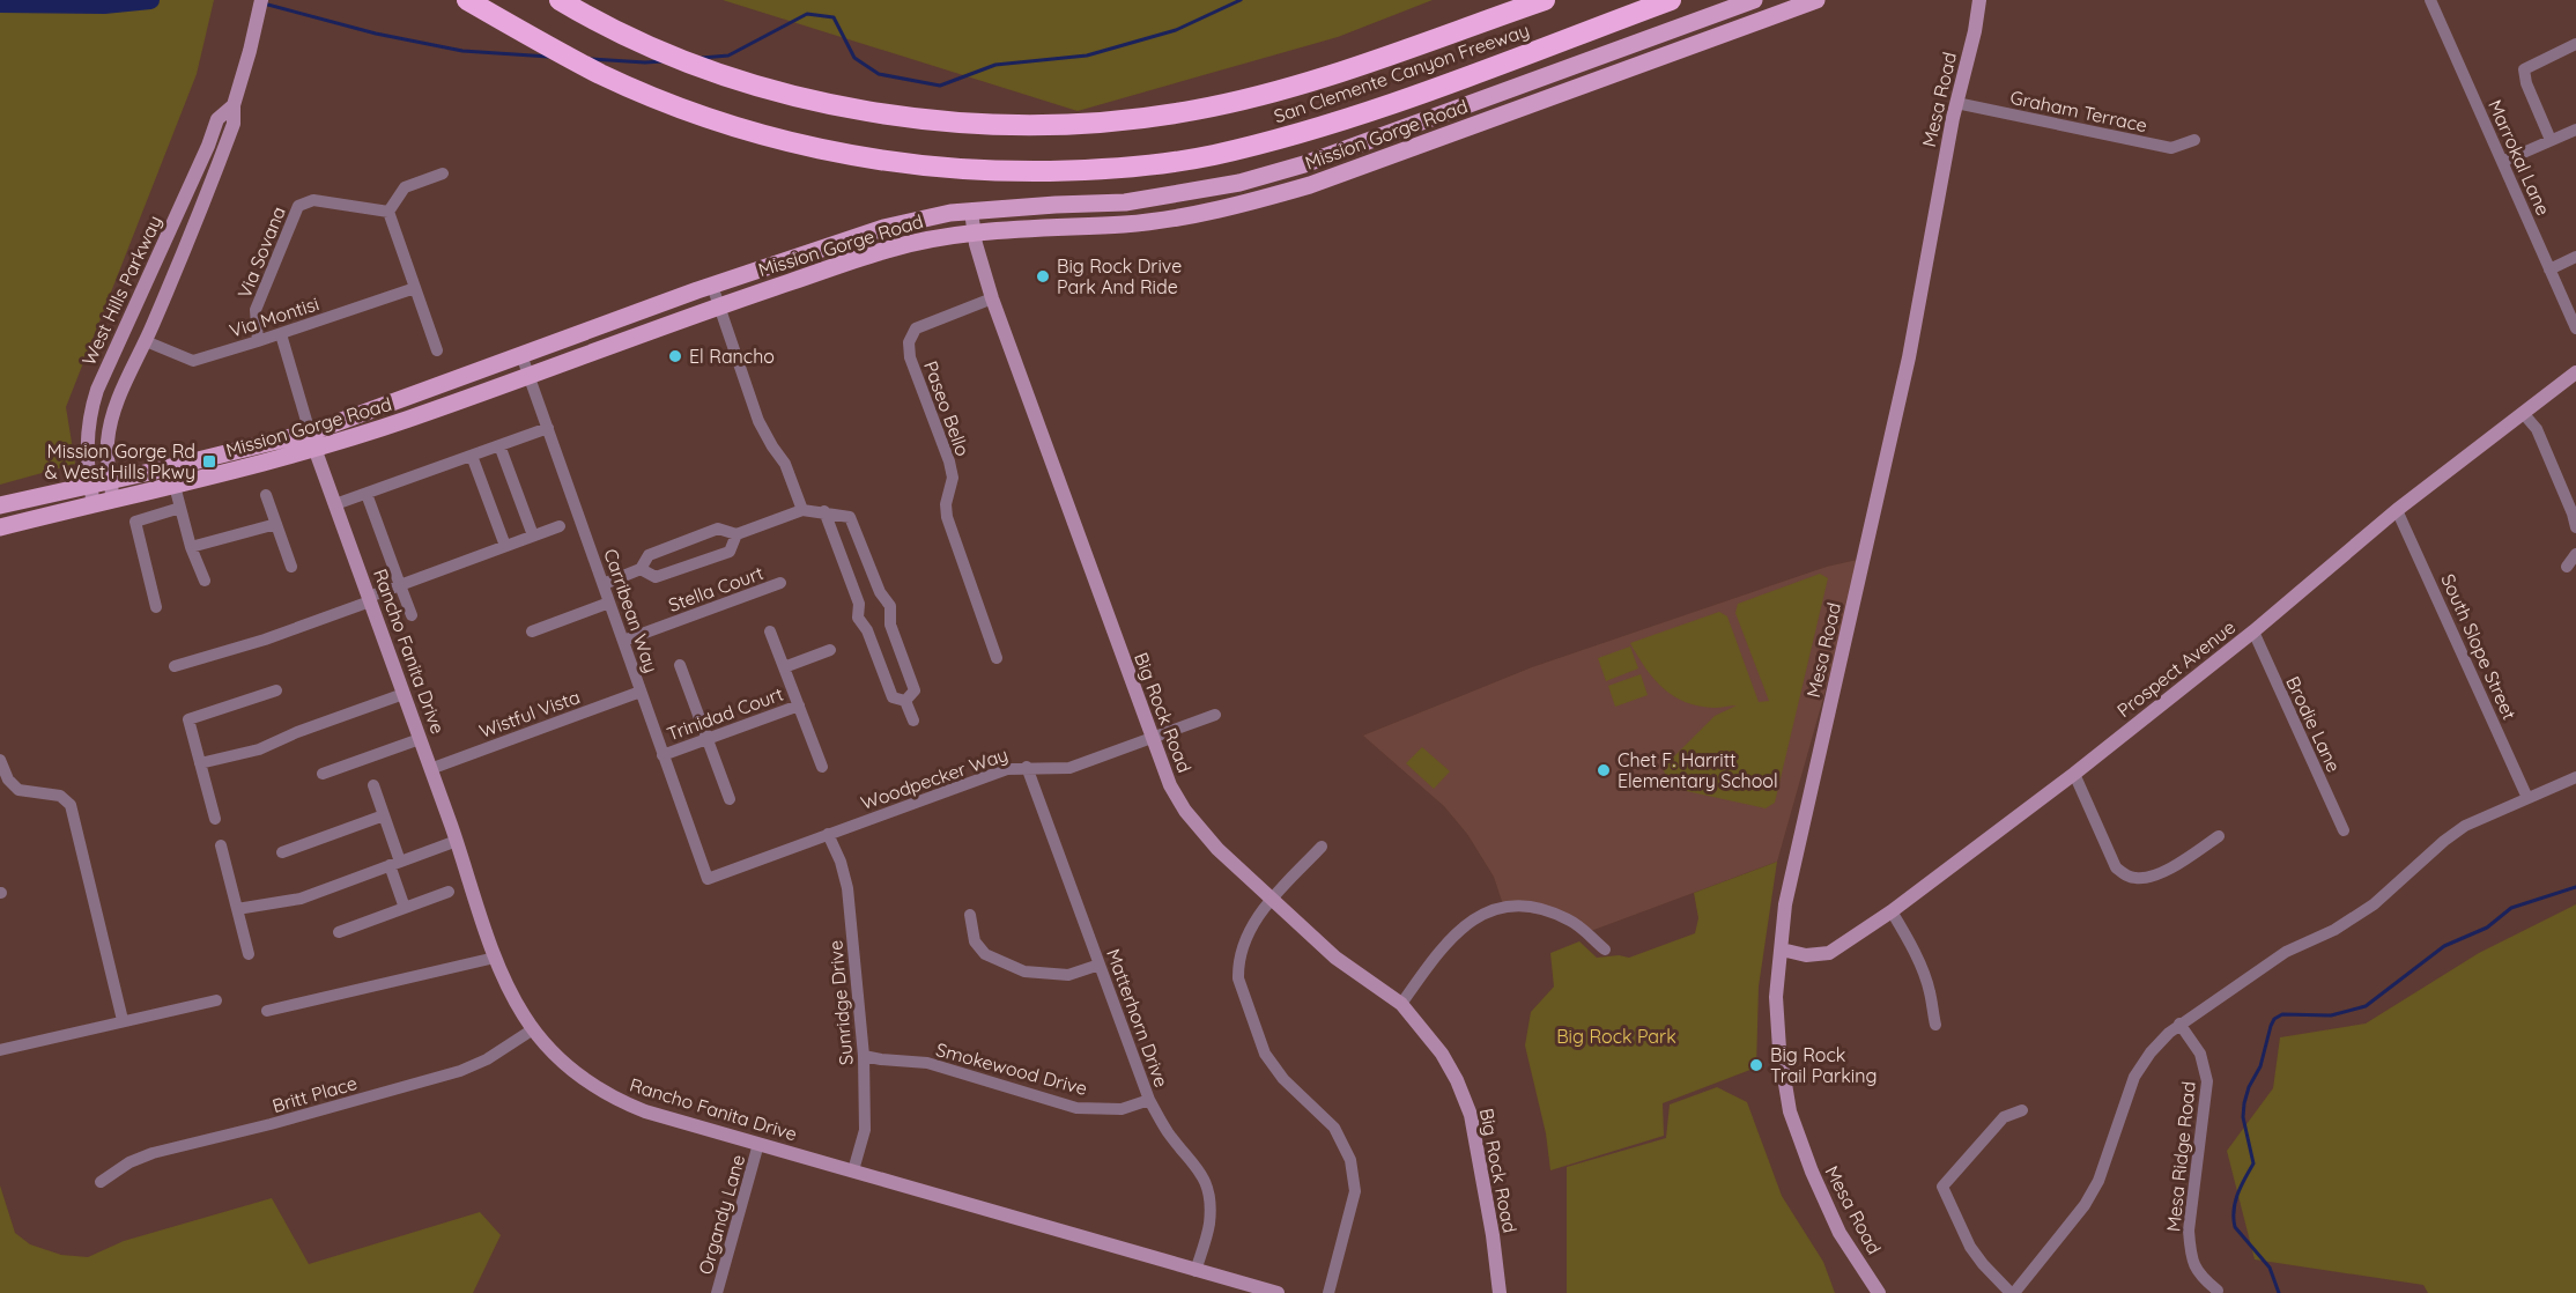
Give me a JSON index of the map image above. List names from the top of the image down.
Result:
{
  "streets": {
    "highway": ["San Clemente Canyon Freeway"],
    "main road": ["Mission Gorge Road"],
    "street": [
      "Mesa Road",
      "Graham Terrace",
      "Marrokal Lane",
      "Via Sovana",
      "West Hills Parkway",
      "Via Montisi",
      "Paseo Bello",
      "Stella Court",
      "Carribean Way",
      "South Slope Street",
      "Rancho Fanita Drive",
      "Prospect Avenue",
      "Big Rock Road",
      "Wistful Vista",
      "Trinidad Court",
      "Brodie Lane",
      "Woodpecker Way",
      "Sunridge Drive",
      "Matterhorn Drive",
      "Smokewood Drive",
      "Britt Place",
      "Mesa Ridge Road",
      "Organdy Lane"
    ]
  },
  "crossings": [
    ["Mesa Road", "Graham Terrace"],
    ["Mesa Road", "Prospect Avenue"],
    ["Mission Gorge Road", "West Hills Parkway"],
    ["Mission Gorge Road", "Carribean Way"],
    ["Mission Gorge Road", "Rancho Fanita Drive"],
    ["Mission Gorge Road", "Big Rock Road"],
    ["Via Sovana", "Via Montisi"],
    ["West Hills Parkway", "Via Montisi"],
    ["Paseo Bello", "Big Rock Road"],
    ["Stella Court", "Carribean Way"],
    ["Carribean Way", "Wistful Vista"],
    ["Carribean Way", "Trinidad Court"],
    ["Carribean Way", "Woodpecker Way"],
    ["South Slope Street", "Prospect Avenue"],
    ["Rancho Fanita Drive", "Wistful Vista"],
    ["Rancho Fanita Drive", "Sunridge Drive"],
    ["Rancho Fanita Drive", "Matterhorn Drive"],
    ["Rancho Fanita Drive", "Britt Place"],
    ["Rancho Fanita Drive", "Organdy Lane"],
    ["Prospect Avenue", "Brodie Lane"],
    ["Big Rock Road", "Woodpecker Way"],
    ["Woodpecker Way", "Sunridge Drive"],
    ["Woodpecker Way", "Matterhorn Drive"],
    ["Sunridge Drive", "Smokewood Drive"],
    ["Matterhorn Drive", "Smokewood Drive"]
  ],
  "parks": ["Big Rock Park"],
  "places": {
    "other": [
      "Big Rock Drive Park And Ride",
      "El Rancho",
      "Chet F. Harritt Elementary School",
      "Big Rock Trail Parking"
    ],
    "transit": ["Mission Gorge Rd & West Hills Pkwy"]
  }
}
